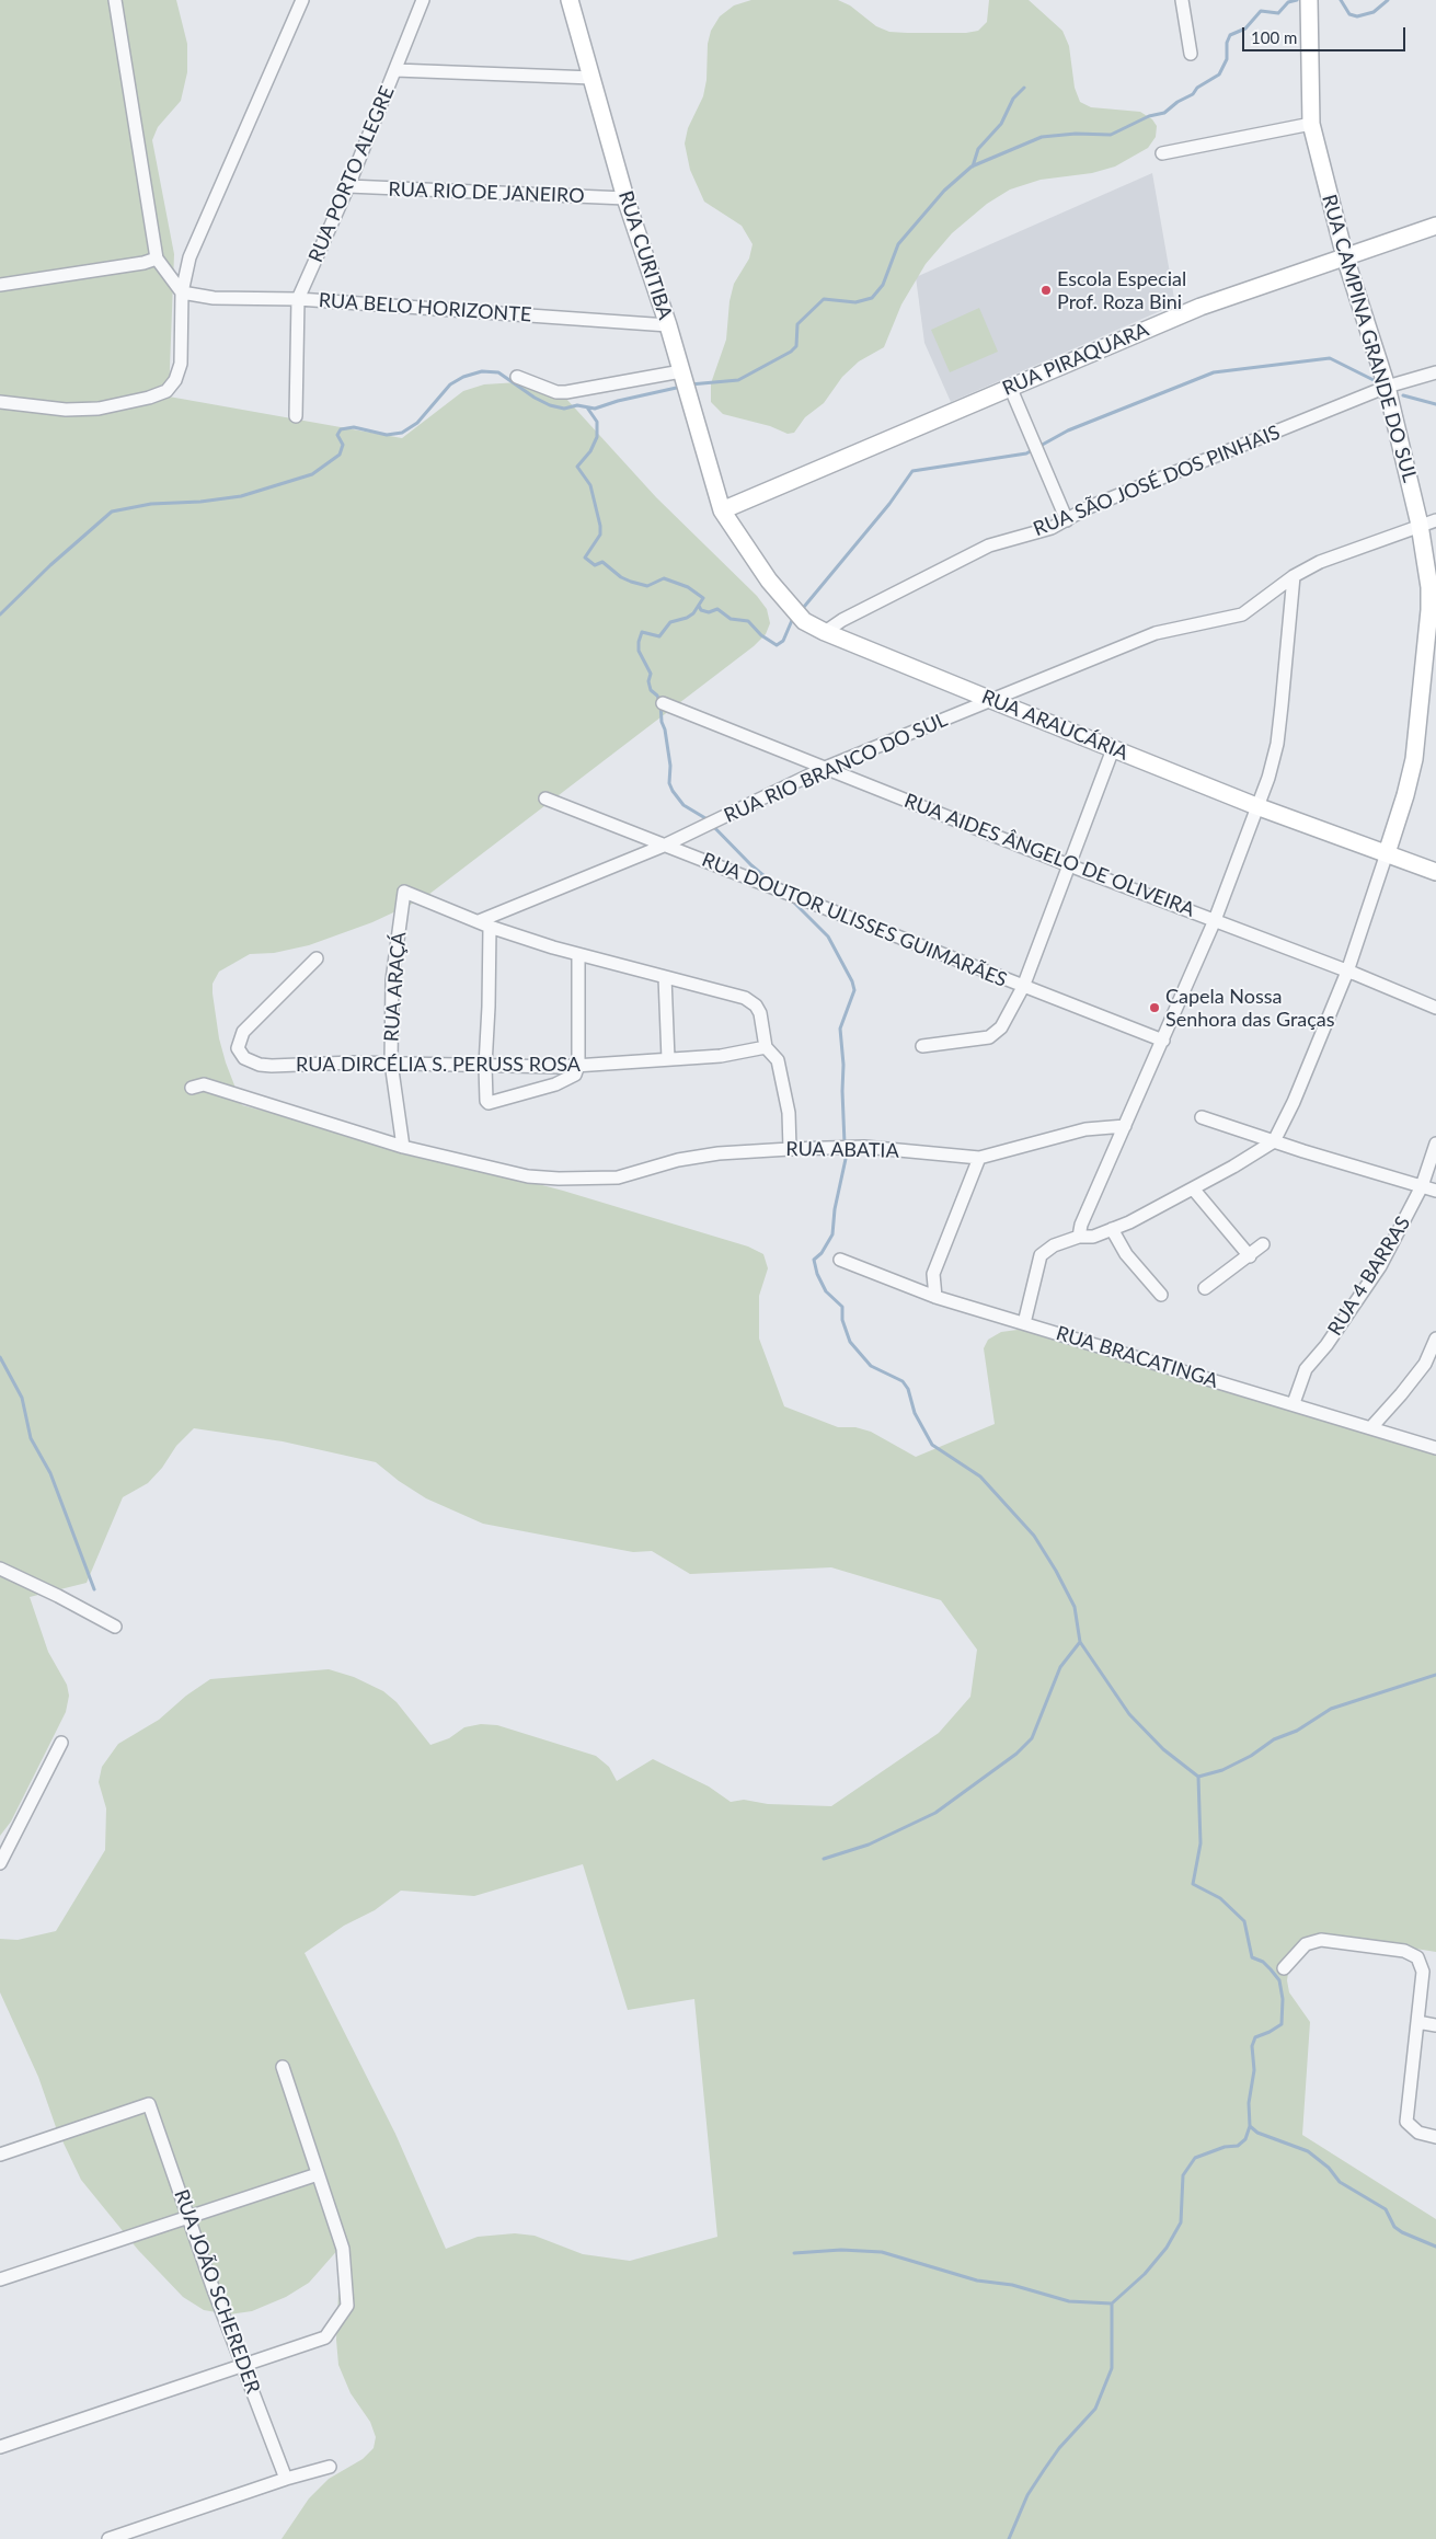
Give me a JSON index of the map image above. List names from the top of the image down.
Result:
{
  "streets": {
    "street": [
      "RUA PORTO ALEGRE",
      "RUA RIO DE JANEIRO",
      "RUA CURITIBA",
      "RUA BELO HORIZONTE",
      "RUA CAMPINA GRANDE DO SUL",
      "RUA PIRAQUARA",
      "RUA SÃO JOSÉ DOS PINHAIS",
      "RUA ARAUCÁRIA",
      "RUA RIO BRANCO DO SUL",
      "RUA AIDES ÂNGELO DE OLIVEIRA",
      "RUA DOUTOR ULISSES GUIMARÃES",
      "RUA ARAÇÁ",
      "RUA DIRCÉLIA S. PERUSS ROSA",
      "RUA ABATIA",
      "RUA 4 BARRAS",
      "RUA BRACATINGA",
      "RUA JOÃO SCHEREDER"
    ]
  },
  "crossings": [
    ["RUA PORTO ALEGRE", "RUA RIO DE JANEIRO"],
    ["RUA PORTO ALEGRE", "RUA BELO HORIZONTE"],
    ["RUA RIO DE JANEIRO", "RUA CURITIBA"],
    ["RUA CURITIBA", "RUA BELO HORIZONTE"],
    ["RUA CURITIBA", "RUA PIRAQUARA"],
    ["RUA CURITIBA", "RUA ARAUCÁRIA"],
    ["RUA CAMPINA GRANDE DO SUL", "RUA PIRAQUARA"],
    ["RUA CAMPINA GRANDE DO SUL", "RUA SÃO JOSÉ DOS PINHAIS"],
    ["RUA CAMPINA GRANDE DO SUL", "RUA ARAUCÁRIA"],
    ["RUA CAMPINA GRANDE DO SUL", "RUA RIO BRANCO DO SUL"],
    ["RUA CAMPINA GRANDE DO SUL", "RUA AIDES ÂNGELO DE OLIVEIRA"],
    ["RUA PIRAQUARA", "RUA ARAUCÁRIA"],
    ["RUA SÃO JOSÉ DOS PINHAIS", "RUA ARAUCÁRIA"],
    ["RUA ARAUCÁRIA", "RUA RIO BRANCO DO SUL"],
    ["RUA RIO BRANCO DO SUL", "RUA AIDES ÂNGELO DE OLIVEIRA"],
    ["RUA RIO BRANCO DO SUL", "RUA DOUTOR ULISSES GUIMARÃES"],
    ["RUA RIO BRANCO DO SUL", "RUA ARAÇÁ"],
    ["RUA ARAÇÁ", "RUA DIRCÉLIA S. PERUSS ROSA"],
    ["RUA ARAÇÁ", "RUA ABATIA"],
    ["RUA 4 BARRAS", "RUA BRACATINGA"]
  ],
  "places": ["Escola Especial Prof. Roza Bini", "Capela Nossa Senhora das Graças"],
  "scale_bar": "100 m"
}
